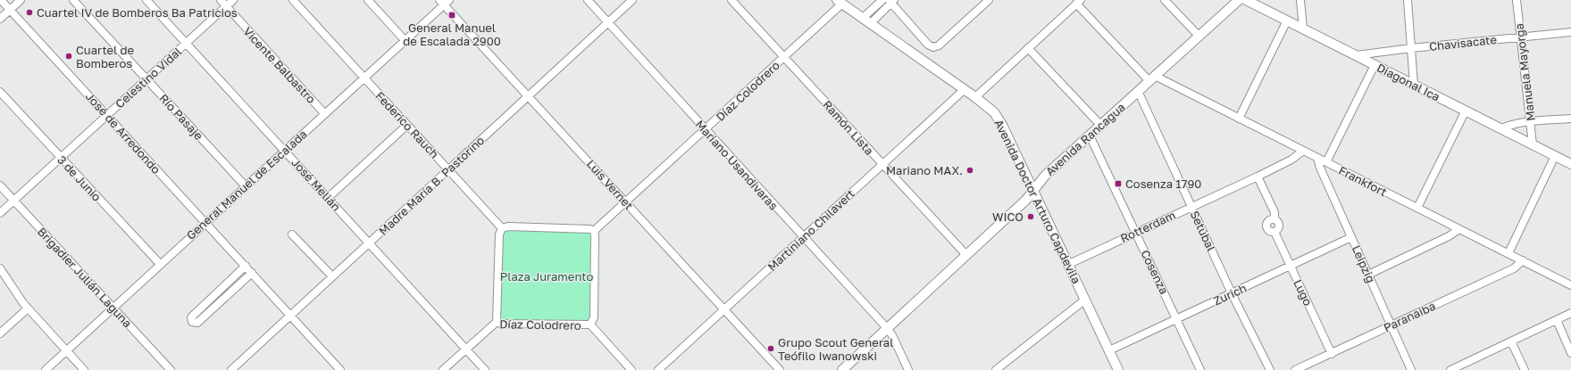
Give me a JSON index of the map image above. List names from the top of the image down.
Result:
{
  "streets": {
    "main road": ["Diagonal Ica", "Avenida Rancagua", "Avenida Doctor Arturo Capdevila"],
    "street": [
      "Chavisacate",
      "Vicente Balbastro",
      "Manuela Mayorga",
      "Celestino Vidal",
      "Díaz Colodrero",
      "Río Pasaje",
      "Federico Rauch",
      "Ramón Lista",
      "José de Arredondo",
      "Mariano Usandivaras",
      "3 de Junio",
      "Frankfort",
      "General Manuel de Escalada",
      "José Melián",
      "Luis Vernet",
      "Madre María B. Pastorino",
      "Rotterdam",
      "Martiniano Chilavert",
      "Setúbal",
      "Leipzig",
      "Cosenza",
      "Brigadier Julián Laguna",
      "Lugo",
      "Zurich",
      "Paranaiba"
    ]
  },
  "crossings": [
    ["Chavisacate", "Manuela Mayorga"],
    ["Chavisacate", "Diagonal Ica"],
    ["Vicente Balbastro", "Celestino Vidal"],
    ["Vicente Balbastro", "General Manuel de Escalada"],
    ["Manuela Mayorga", "Diagonal Ica"],
    ["Celestino Vidal", "Río Pasaje"],
    ["Celestino Vidal", "José de Arredondo"],
    ["Celestino Vidal", "3 de Junio"],
    ["Celestino Vidal", "José Melián"],
    ["Celestino Vidal", "Brigadier Julián Laguna"],
    ["Díaz Colodrero", "Ramón Lista"],
    ["Díaz Colodrero", "Mariano Usandivaras"],
    ["Díaz Colodrero", "José Melián"],
    ["Díaz Colodrero", "Luis Vernet"],
    ["Díaz Colodrero", "Avenida Doctor Arturo Capdevila"],
    ["Río Pasaje", "General Manuel de Escalada"],
    ["Federico Rauch", "General Manuel de Escalada"],
    ["Federico Rauch", "Madre María B. Pastorino"],
    ["Ramón Lista", "Avenida Rancagua"],
    ["Ramón Lista", "Martiniano Chilavert"],
    ["José de Arredondo", "General Manuel de Escalada"],
    ["José de Arredondo", "Madre María B. Pastorino"],
    ["Avenida Rancagua", "Mariano Usandivaras"],
    ["Avenida Rancagua", "Frankfort"],
    ["Avenida Rancagua", "Avenida Doctor Arturo Capdevila"],
    ["Avenida Rancagua", "Setúbal"],
    ["Avenida Rancagua", "Cosenza"],
    ["Mariano Usandivaras", "Madre María B. Pastorino"],
    ["Mariano Usandivaras", "Martiniano Chilavert"],
    ["3 de Junio", "General Manuel de Escalada"],
    ["Frankfort", "Rotterdam"],
    ["Frankfort", "Leipzig"],
    ["Frankfort", "Paranaiba"],
    ["General Manuel de Escalada", "José Melián"],
    ["General Manuel de Escalada", "Luis Vernet"],
    ["General Manuel de Escalada", "Brigadier Julián Laguna"],
    ["José Melián", "Madre María B. Pastorino"],
    ["Luis Vernet", "Madre María B. Pastorino"],
    ["Luis Vernet", "Martiniano Chilavert"],
    ["Avenida Doctor Arturo Capdevila", "Rotterdam"],
    ["Avenida Doctor Arturo Capdevila", "Martiniano Chilavert"],
    ["Avenida Doctor Arturo Capdevila", "Zurich"],
    ["Rotterdam", "Setúbal"],
    ["Rotterdam", "Cosenza"],
    ["Rotterdam", "Lugo"],
    ["Setúbal", "Zurich"],
    ["Leipzig", "Zurich"],
    ["Leipzig", "Paranaiba"],
    ["Cosenza", "Zurich"],
    ["Lugo", "Zurich"],
    ["Lugo", "Paranaiba"]
  ],
  "parks": ["Plaza Juramento"],
  "places": {
    "other": [
      "Cuartel IV de Bomberos Bª Patricios",
      "Cuartel de Bomberos",
      "Mariano MAX.",
      "WICO",
      "Grupo Scout General Teófilo Iwanowski"
    ],
    "transit": ["General Manuel de Escalada 2900", "Cosenza 1790"]
  }
}
